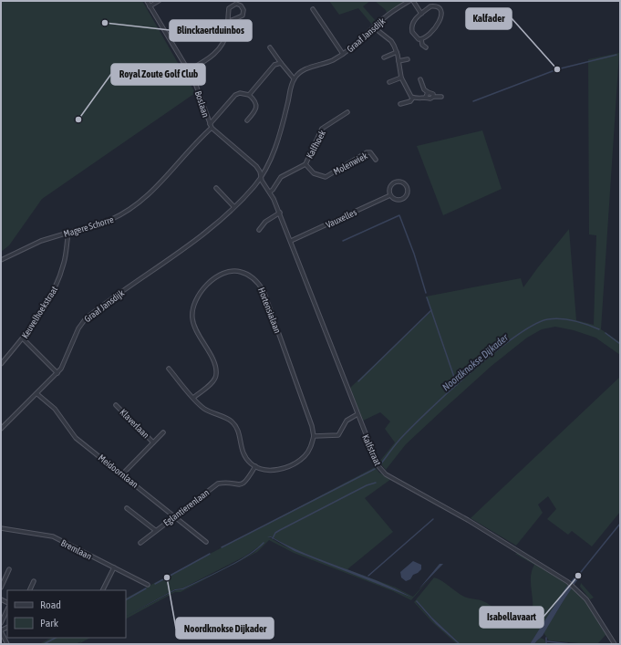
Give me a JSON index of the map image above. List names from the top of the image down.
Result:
{
  "streets": {
    "street": [
      "Graaf Jansdijk",
      "Boslaan",
      "Kalfhoek",
      "Molenwiek",
      "Vauxelles",
      "Magere Schorre",
      "Hortensialaan",
      "Keuvelhoekstraat",
      "Klaverlaan",
      "Kalfstraat",
      "Meidoornlaan",
      "Eglantierenlaan",
      "Bremlaan"
    ]
  },
  "crossings": [
    ["Graaf Jansdijk", "Boslaan"],
    ["Graaf Jansdijk", "Kalfstraat"],
    ["Graaf Jansdijk", "Meidoornlaan"],
    ["Boslaan", "Magere Schorre"],
    ["Boslaan", "Kalfstraat"],
    ["Kalfhoek", "Molenwiek"],
    ["Kalfhoek", "Kalfstraat"],
    ["Vauxelles", "Kalfstraat"],
    ["Magere Schorre", "Keuvelhoekstraat"],
    ["Klaverlaan", "Meidoornlaan"],
    ["Meidoornlaan", "Eglantierenlaan"]
  ],
  "water": ["Noordknokse Dijkader"],
  "places": [
    "Blinckaertduinbos",
    "Kalfader",
    "Royal Zoute Golf Club",
    "Isabellavaart",
    "Noordknokse Dijkader"
  ],
  "legend": ["Road", "Park"]
}
